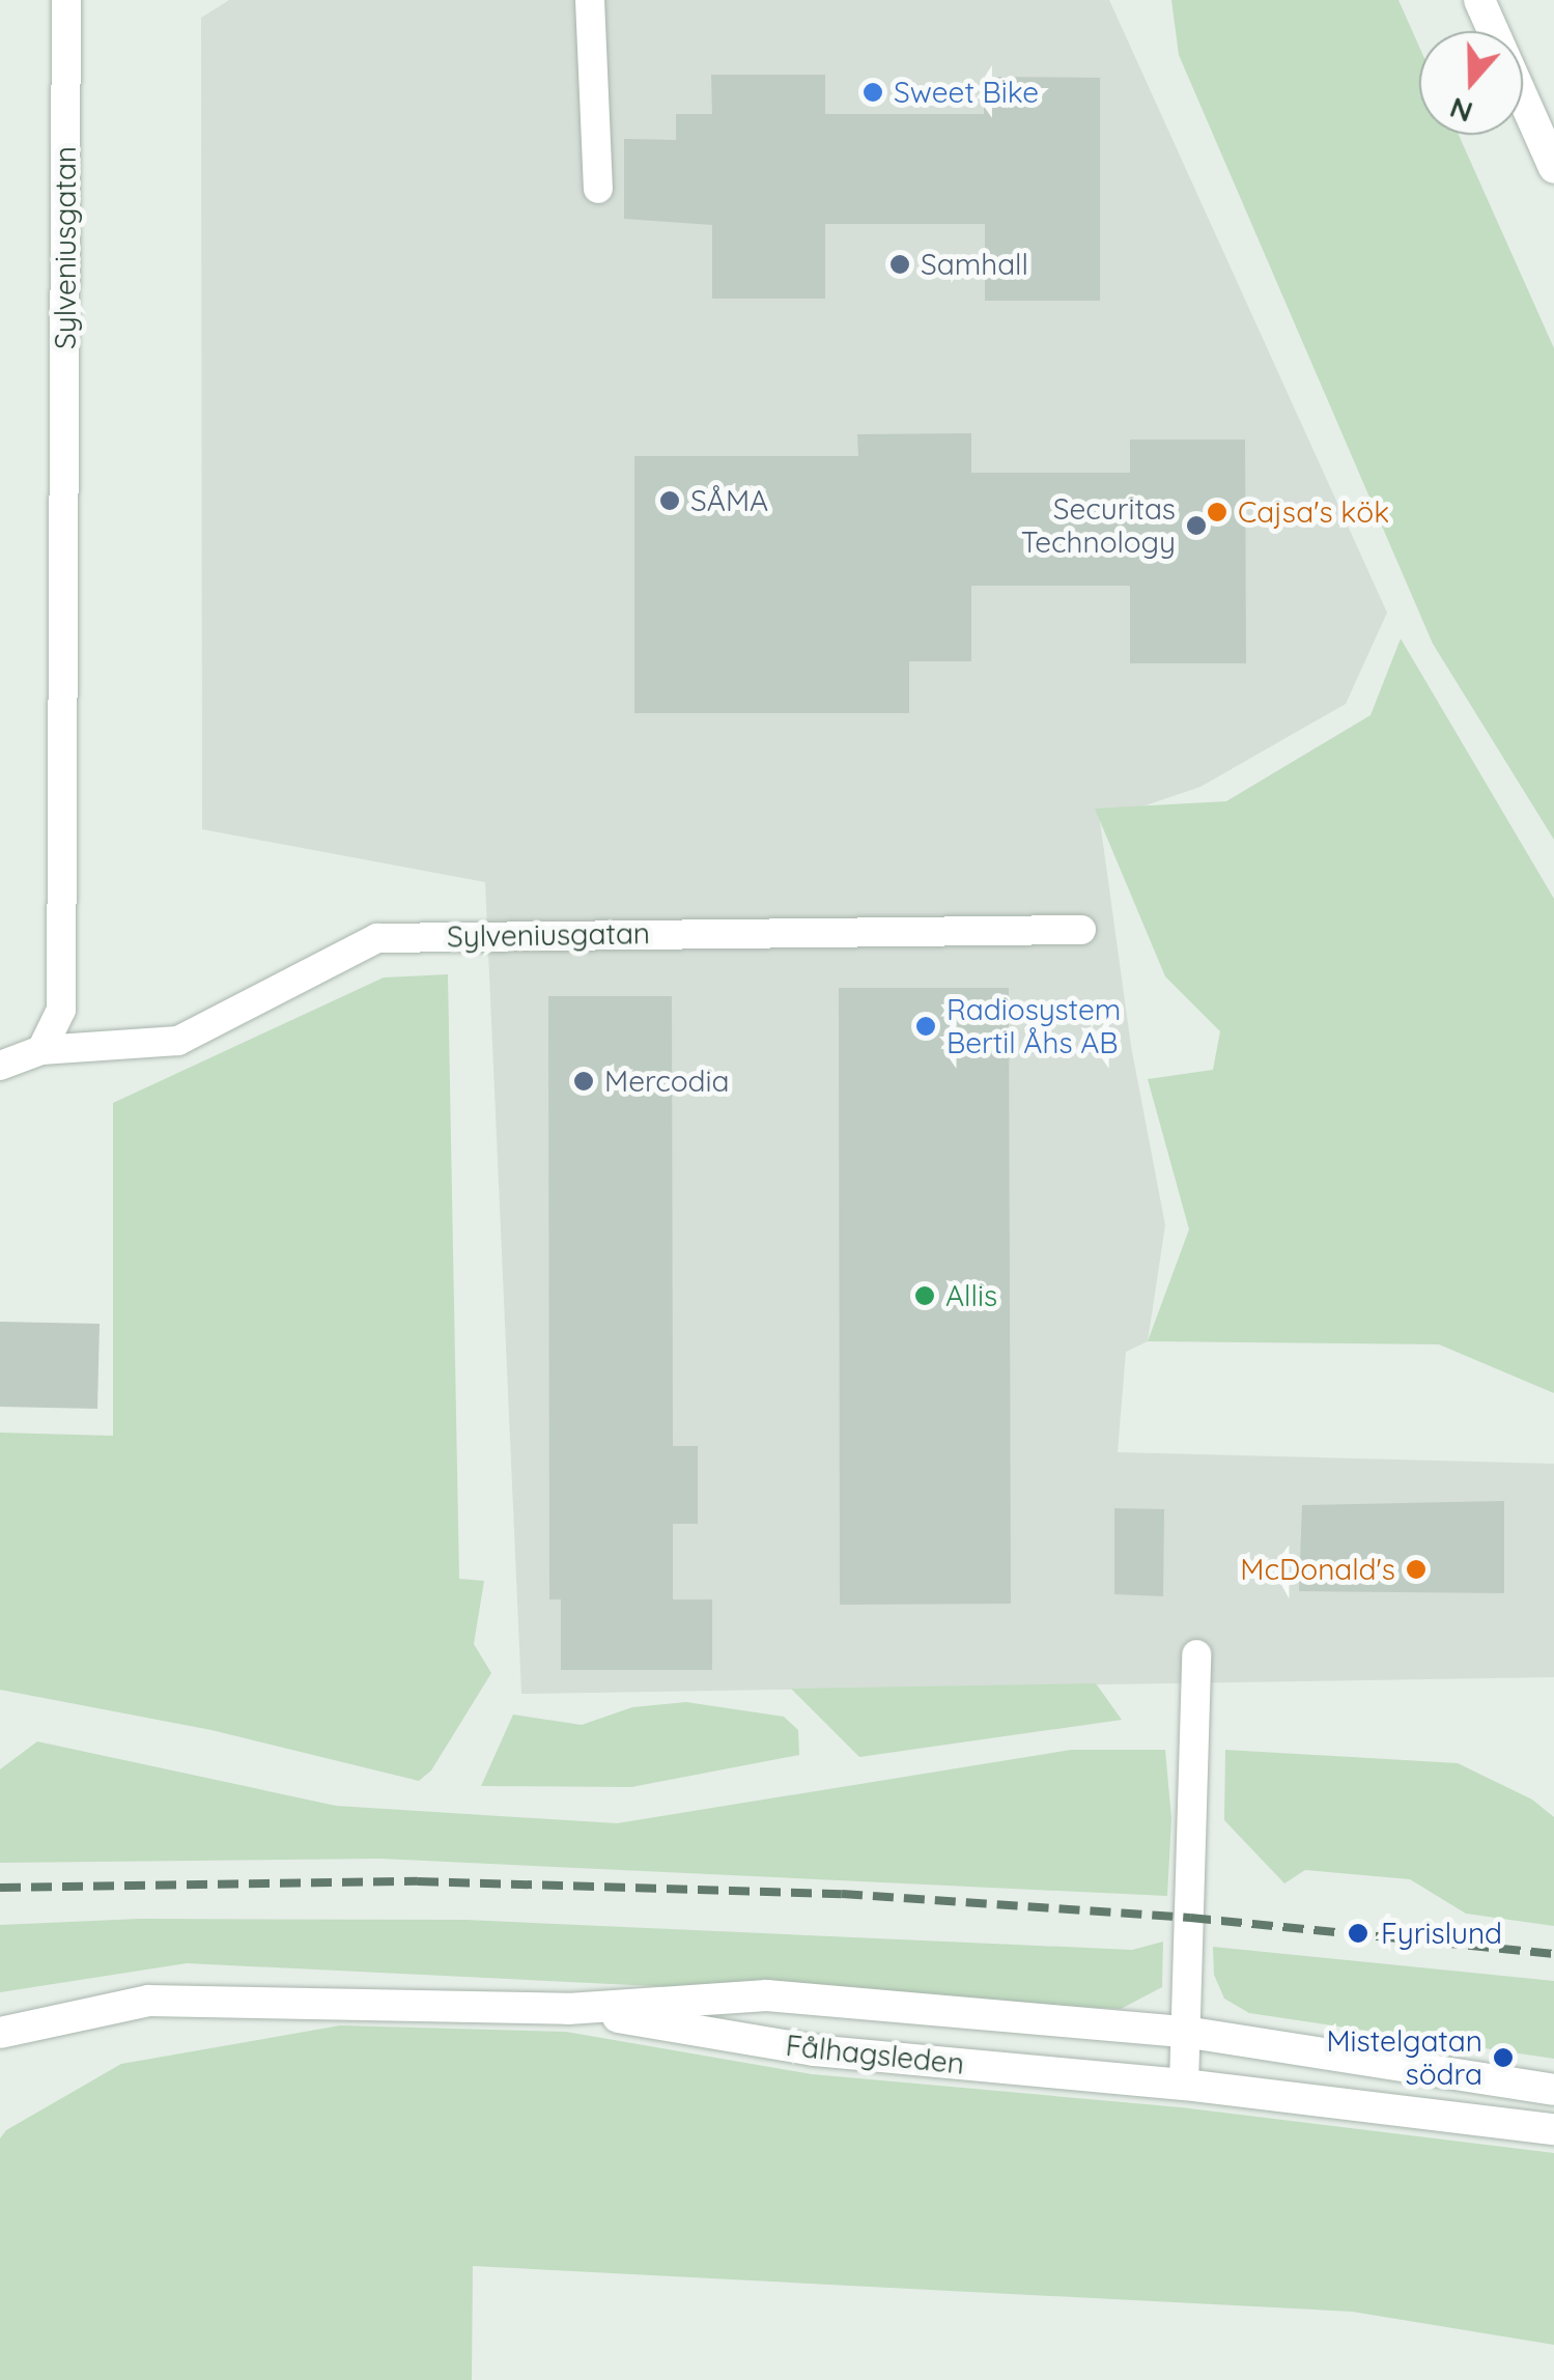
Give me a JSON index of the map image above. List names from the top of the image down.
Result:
{
  "streets": {
    "street": ["Sylveniusgatan", "Fålhagsleden"]
  },
  "places": [
    "Sweet Bike",
    "Samhall",
    "SÅMA",
    "Cajsa's kök",
    "Securitas Technology",
    "Radiosystem Bertil Åhs AB",
    "Mercodia",
    "Allis",
    "McDonald's",
    "Fyrislund",
    "Mistelgatan södra"
  ],
  "north": "bottom"
}
